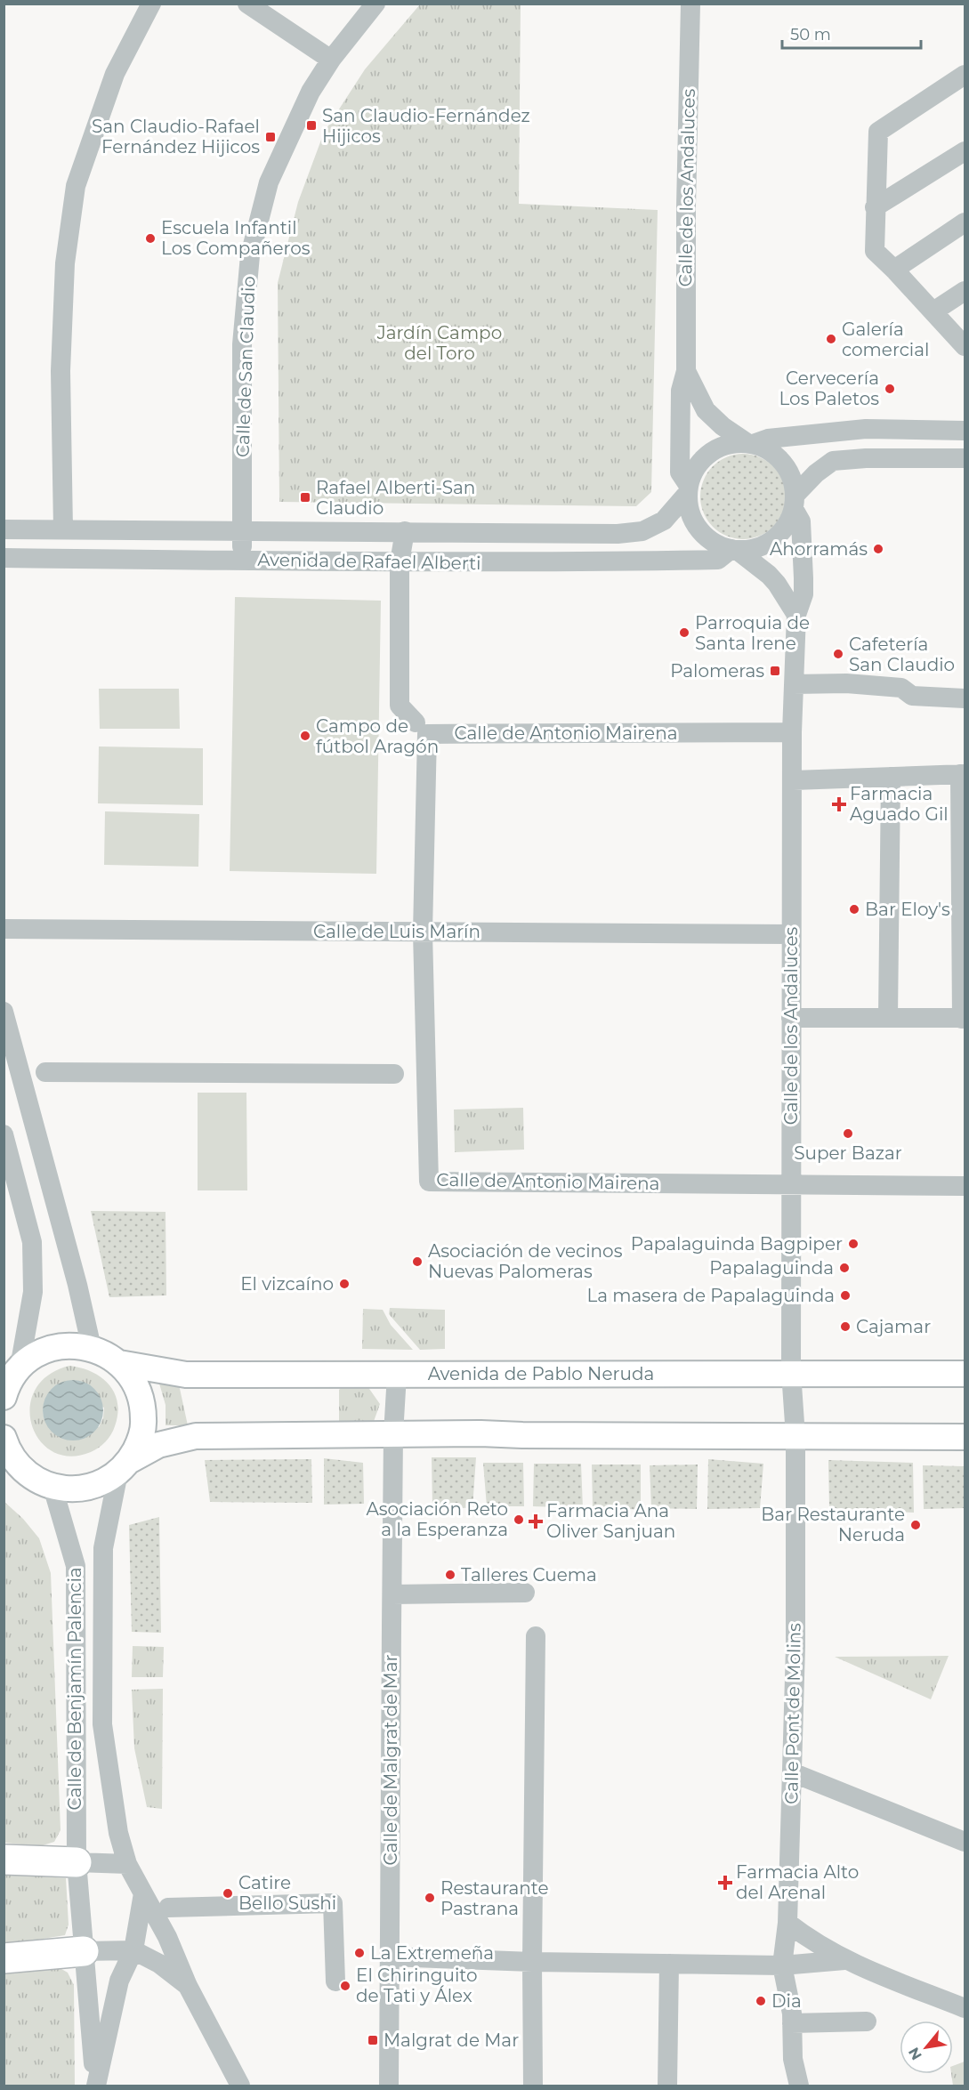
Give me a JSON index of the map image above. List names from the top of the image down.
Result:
{
  "streets": {
    "main road": ["Avenida de Pablo Neruda"],
    "street": [
      "Calle de los Andaluces",
      "Calle de San Claudio",
      "Avenida de Rafael Alberti",
      "Calle de Antonio Mairena",
      "Calle de Luis Marín",
      "Calle de Benjamín Palencia",
      "Calle Pont de Molins",
      "Calle de Malgrat de Mar"
    ]
  },
  "crossings": [
    ["Calle de los Andaluces", "Avenida de Rafael Alberti"],
    ["Calle de los Andaluces", "Calle de Antonio Mairena"],
    ["Calle de los Andaluces", "Calle de Luis Marín"],
    ["Calle de los Andaluces", "Avenida de Pablo Neruda"],
    ["Calle de los Andaluces", "Calle Pont de Molins"],
    ["Calle de San Claudio", "Avenida de Rafael Alberti"],
    ["Calle de Antonio Mairena", "Calle de Luis Marín"],
    ["Avenida de Pablo Neruda", "Calle de Malgrat de Mar"]
  ],
  "parks": ["Jardín Campo del Toro"],
  "places": {
    "transit": [
      "San Claudio-Fernández Hijicos",
      "San Claudio-Rafael Fernández Hijicos",
      "Rafael Alberti-San Claudio",
      "Palomeras",
      "Malgrat de Mar"
    ],
    "other": [
      "Escuela Infantil Los Compañeros",
      "Galería comercial",
      "Cervecería Los Paletos",
      "Ahorramás",
      "Parroquia de Santa Irene",
      "Cafetería San Claudio",
      "Campo de fútbol Aragón",
      "Bar Eloy's",
      "Super Bazar",
      "Papalaguinda Bagpiper",
      "Asociación de vecinos Nuevas Palomeras",
      "Papalaguinda",
      "El vizcaíno",
      "La masera de Papalaguinda",
      "Cajamar",
      "Asociación Reto a la Esperanza",
      "Bar Restaurante Neruda",
      "Talleres Cuema",
      "Catire Bello Sushi",
      "Restaurante Pastrana",
      "La Extremeña",
      "El Chiringuito de Tati y Álex",
      "Dia"
    ],
    "health": ["Farmacia Aguado Gil", "Farmacia Ana Oliver Sanjuan", "Farmacia Alto del Arenal"]
  },
  "scale_bar": "50 m",
  "north": "bottom left"
}
